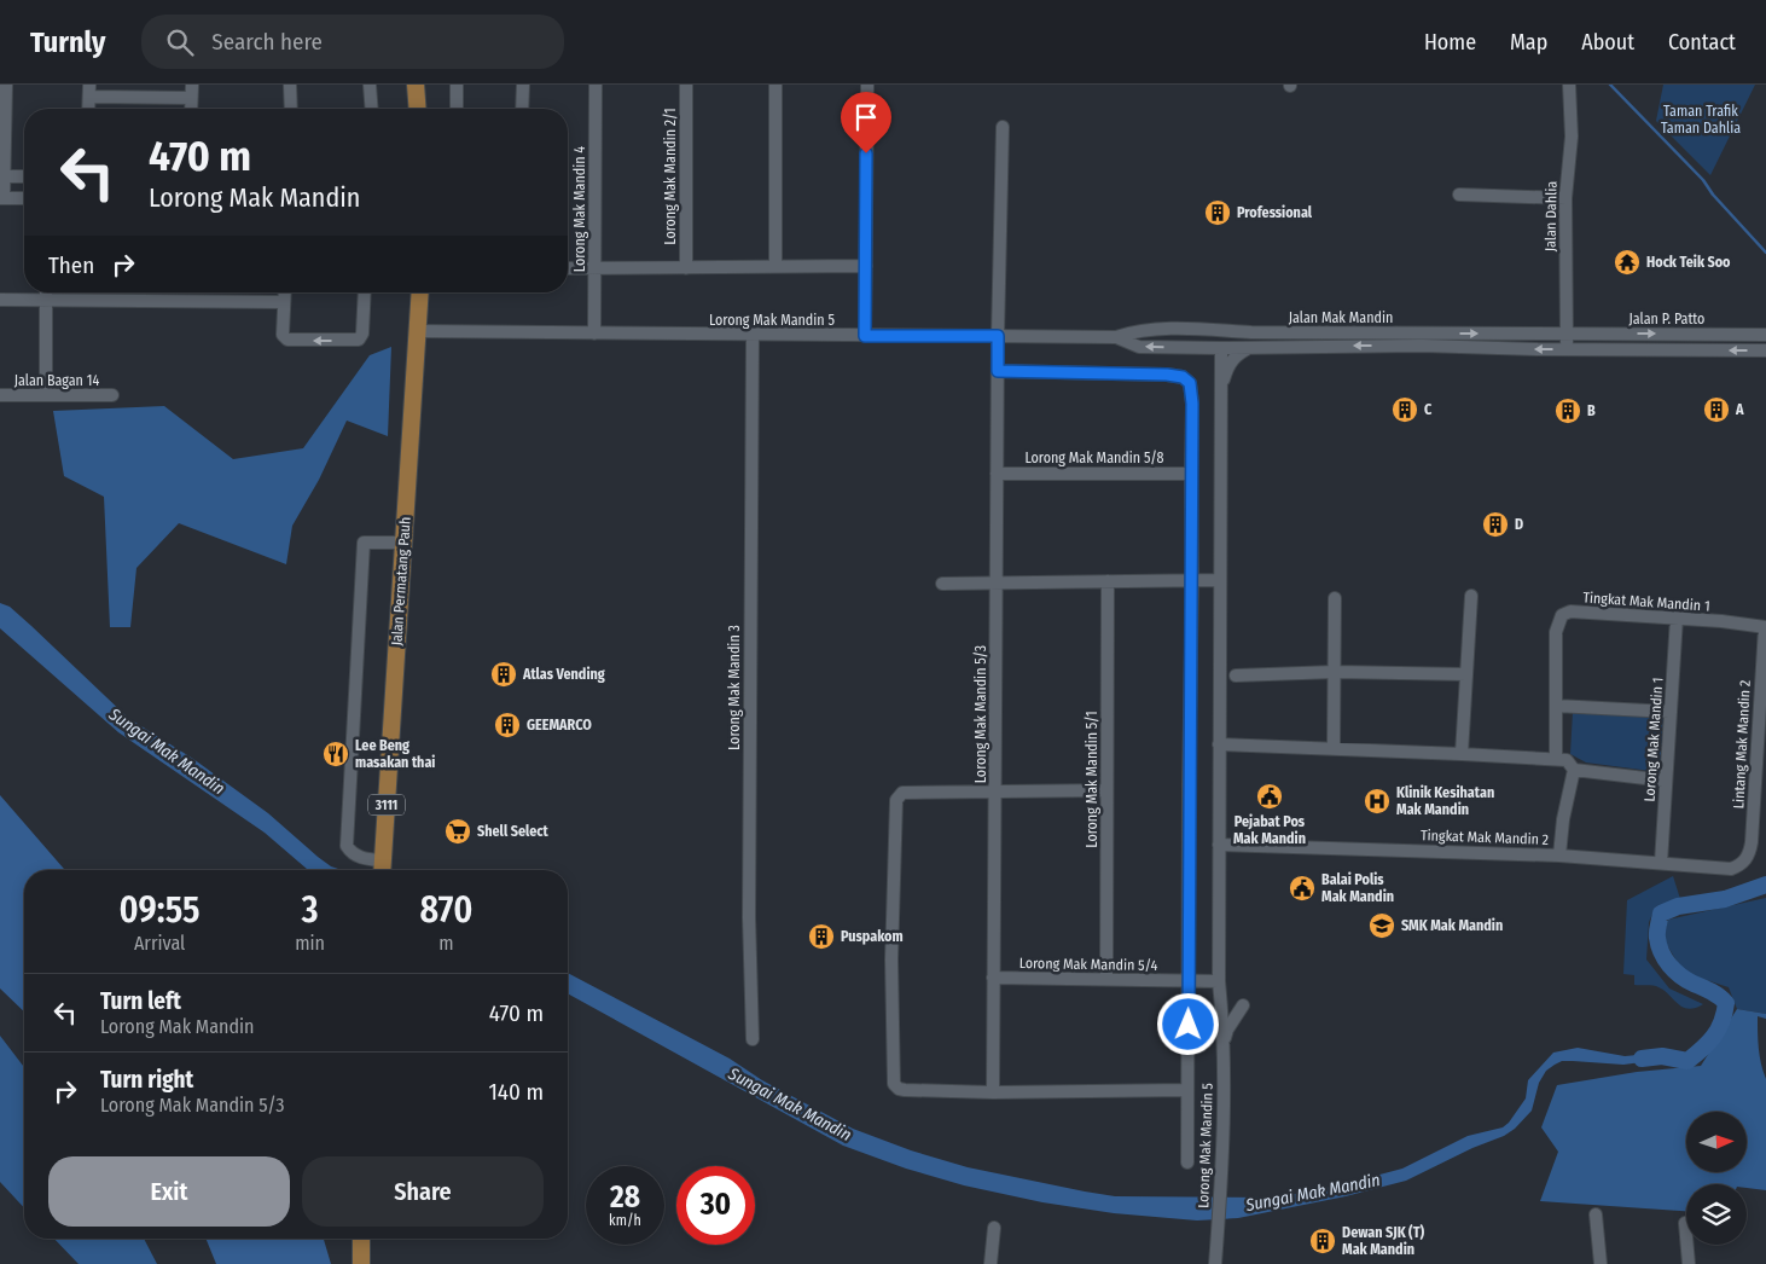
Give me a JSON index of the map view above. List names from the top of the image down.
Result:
{
  "streets": {
    "main road": ["Jalan Permatang Pauh", "3111"],
    "street": [
      "Lorong Mak Mandin 2/1",
      "Lorong Mak Mandin 4",
      "Jalan Dahlia",
      "Jalan Mak Mandin",
      "Jalan P. Patto",
      "Lorong Mak Mandin 5",
      "Jalan Bagan 14",
      "Lorong Mak Mandin 5/8",
      "Tingkat Mak Mandin 1",
      "Lorong Mak Mandin 3",
      "Lorong Mak Mandin 5/3",
      "Lorong Mak Mandin 1",
      "Lintang Mak Mandin 2",
      "Lorong Mak Mandin 5/1",
      "Tingkat Mak Mandin 2",
      "Lorong Mak Mandin 5/4"
    ]
  },
  "crossings": [
    ["Lorong Mak Mandin 4", "Lorong Mak Mandin 5"],
    ["Jalan Dahlia", "Jalan Mak Mandin"],
    ["Jalan Dahlia", "Jalan P. Patto"],
    ["Jalan Mak Mandin", "Jalan P. Patto"],
    ["Jalan Mak Mandin", "Lorong Mak Mandin 5"],
    ["Lorong Mak Mandin 5", "Jalan Permatang Pauh"],
    ["Lorong Mak Mandin 5", "Lorong Mak Mandin 3"],
    ["Lorong Mak Mandin 5", "Lorong Mak Mandin 5/3"],
    ["Lorong Mak Mandin 5", "Tingkat Mak Mandin 2"],
    ["Lorong Mak Mandin 5", "Lorong Mak Mandin 5/4"],
    ["Lorong Mak Mandin 5/8", "Lorong Mak Mandin 5/3"],
    ["Tingkat Mak Mandin 1", "Lorong Mak Mandin 1"],
    ["Tingkat Mak Mandin 1", "Lintang Mak Mandin 2"],
    ["Lorong Mak Mandin 5/3", "Lorong Mak Mandin 5/4"],
    ["Lorong Mak Mandin 1", "Tingkat Mak Mandin 2"],
    ["Lintang Mak Mandin 2", "Tingkat Mak Mandin 2"],
    ["Lorong Mak Mandin 5/1", "Lorong Mak Mandin 5/4"]
  ],
  "water": ["Sungai Mak Mandin"],
  "parks": ["Taman Trafik Taman Dahlia"],
  "places": {
    "building": [
      "Professional",
      "C",
      "A",
      "B",
      "D",
      "Atlas Vending",
      "GEEMARCO",
      "Puspakom",
      "Dewan SJK (T) Mak Mandin"
    ],
    "temple": ["Hock Teik Soo"],
    "restaurant": ["Lee Beng masakan thai"],
    "public building": ["Pejabat Pos Mak Mandin", "Balai Polis Mak Mandin"],
    "hospital": ["Klinik Kesihatan Mak Mandin"],
    "supermarket": ["Shell Select"],
    "school or university": ["SMK Mak Mandin"]
  },
  "north": "right",
  "page": {
    "header": "Turnly",
    "search": "Search here",
    "nav": [
      "Home",
      "Map",
      "About",
      "Contact"
    ],
    "turn": ["470 m", "Lorong Mak Mandin"],
    "then": "Then",
    "eta": [
      "09:55",
      "Arrival",
      "3",
      "min",
      "870",
      "m"
    ],
    "list": [
      {
        "name": "Turn left",
        "note": "Lorong Mak Mandin",
        "value": "470 m"
      },
      {
        "name": "Turn right",
        "note": "Lorong Mak Mandin 5/3",
        "value": "140 m"
      }
    ],
    "buttons": ["Exit", "Share"],
    "speed": "28 km/h",
    "limit": "30"
  }
}
